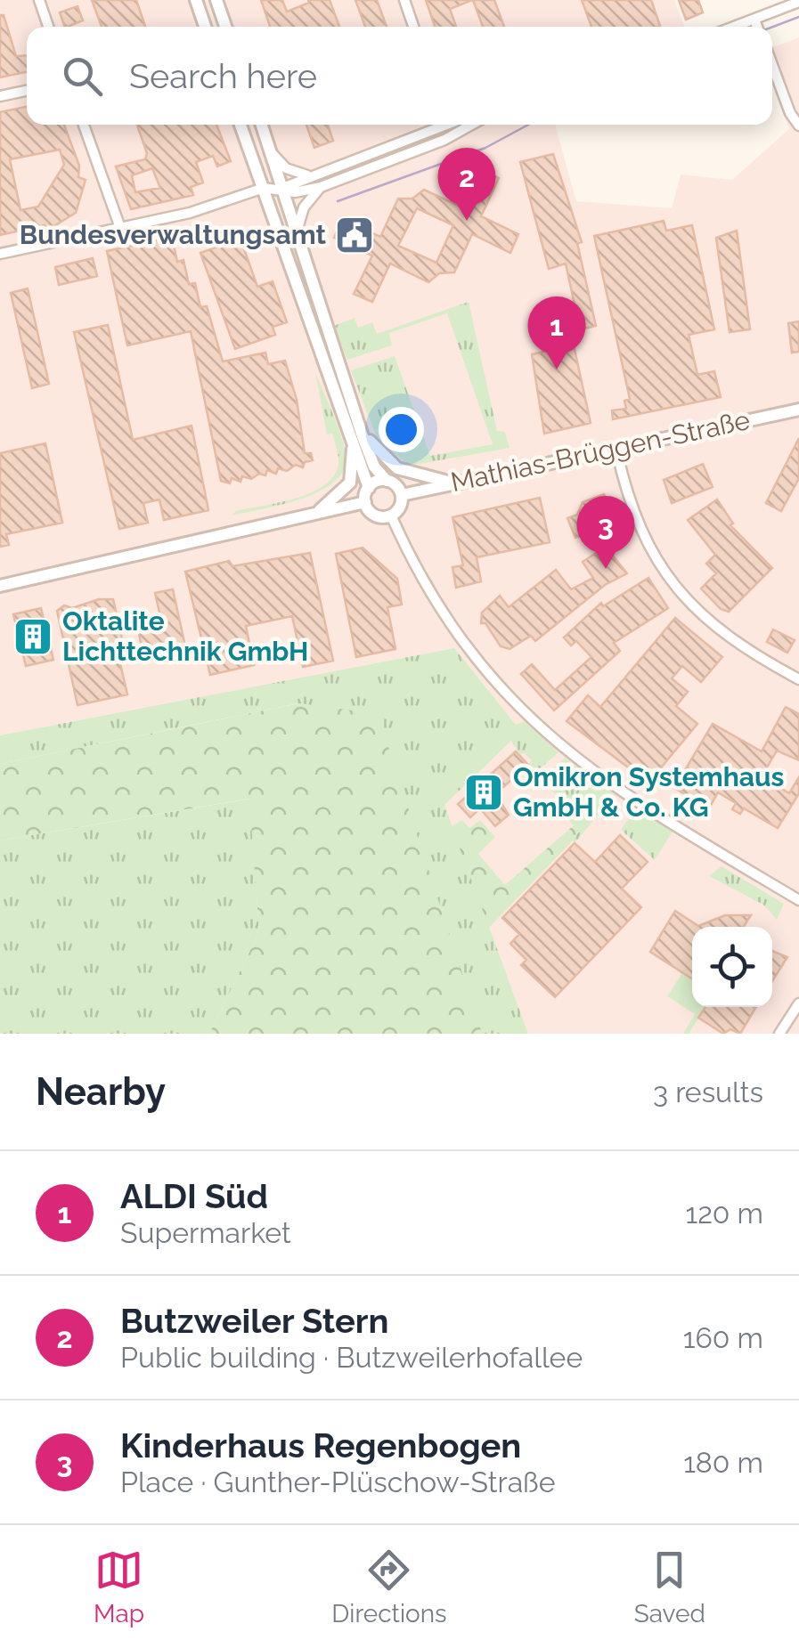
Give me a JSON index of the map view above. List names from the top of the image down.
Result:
{
  "streets": {
    "street": ["Mathias-Brüggen-Straße"]
  },
  "places": {
    "public building": ["Bundesverwaltungsamt"],
    "building": ["Oktalite Lichttechnik GmbH", "Omikron Systemhaus GmbH & Co. KG"]
  },
  "page": {
    "search": "Search here",
    "pins": ["2", "1", "3"],
    "heading": ["Nearby", "3 results"],
    "list": [
      {
        "mark": "1",
        "name": "ALDI Süd",
        "note": "Supermarket",
        "value": "120 m"
      },
      {
        "mark": "2",
        "name": "Butzweiler Stern",
        "note": "Public building · Butzweilerhofallee",
        "value": "160 m"
      },
      {
        "mark": "3",
        "name": "Kinderhaus Regenbogen",
        "note": "Place · Gunther-Plüschow-Straße",
        "value": "180 m"
      }
    ],
    "nav": ["Map", "Directions", "Saved"]
  }
}
